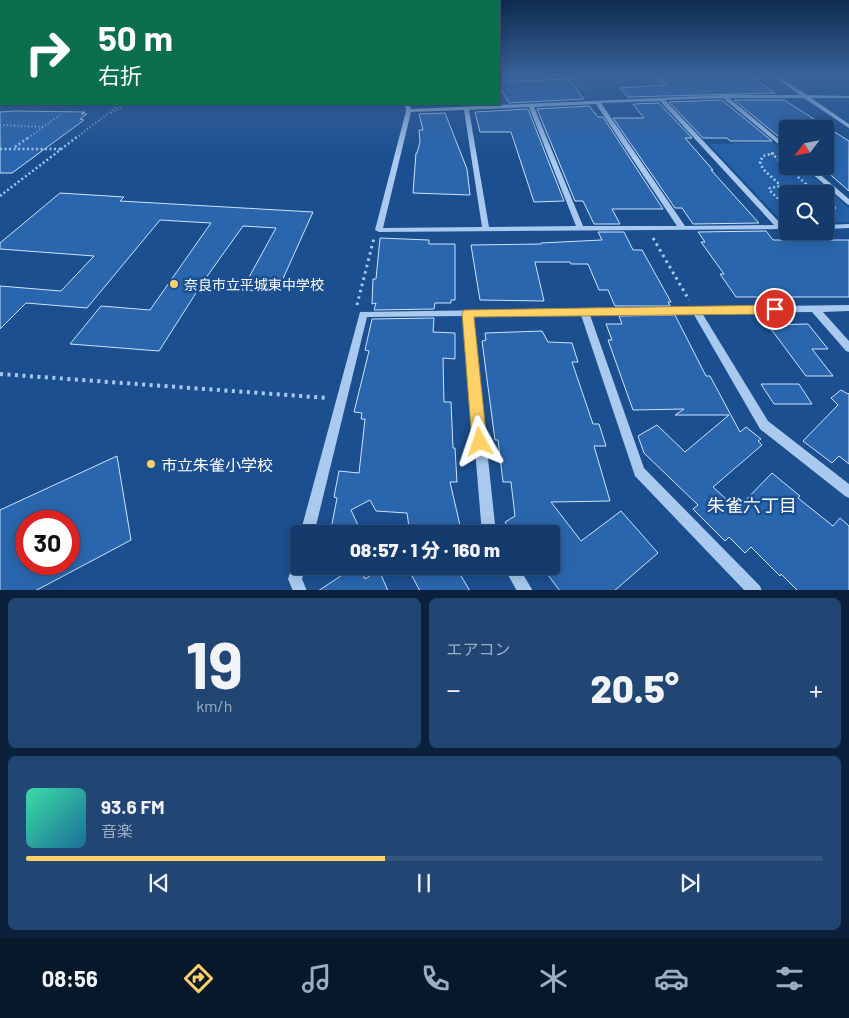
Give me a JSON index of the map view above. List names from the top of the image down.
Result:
{
  "districts": ["朱雀六丁目"],
  "places": ["奈良市立平城東中学校", "市立朱雀小学校"],
  "north": "bottom left",
  "page": {
    "turn": ["50 m", "右折"],
    "limit": "30",
    "trip": "08:57 · 1 分 · 160 m",
    "tile": [
      ["19", "km/h"],
      "エアコン"
    ],
    "heat": ["−", "20.5°", "+"],
    "song": ["93.6 FM", "音楽"],
    "tabs": "08:56"
  }
}
